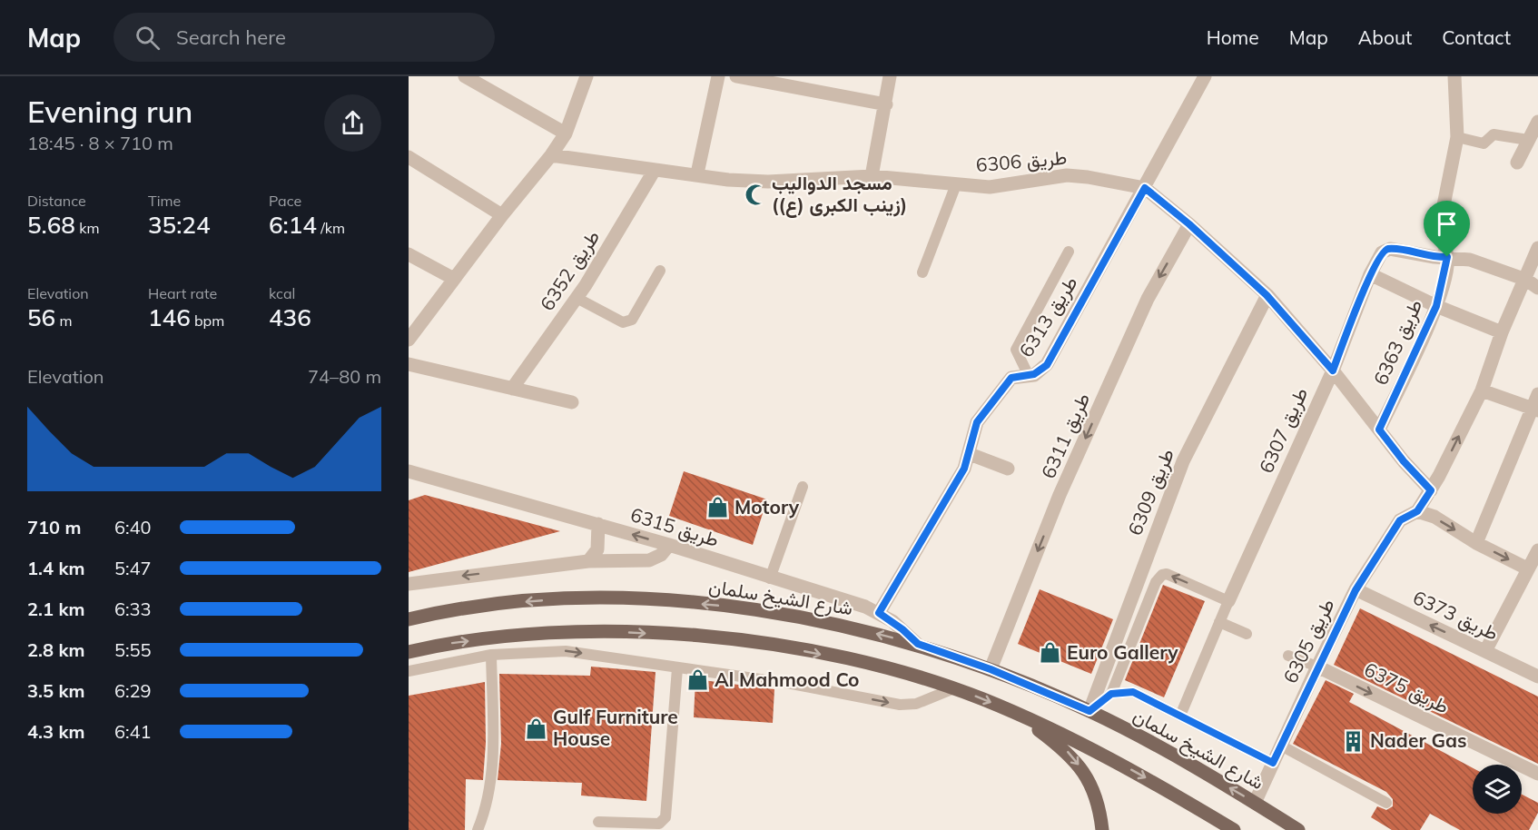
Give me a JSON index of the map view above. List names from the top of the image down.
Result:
{
  "streets": {
    "main road": ["شارع الشيخ سلمان"],
    "street": [
      "طريق 6306",
      "طريق 6352",
      "طريق 6313",
      "طريق 6363",
      "طريق 6307",
      "طريق 6311",
      "طريق 6309",
      "طريق 6315",
      "طريق 6373",
      "طريق 6305",
      "طريق 6375"
    ]
  },
  "crossings": [
    ["طريق 6306", "طريق 6352"],
    ["طريق 6306", "طريق 6313"],
    ["طريق 6306", "طريق 6363"],
    ["طريق 6306", "طريق 6307"],
    ["طريق 6306", "طريق 6311"],
    ["طريق 6306", "طريق 6309"],
    ["طريق 6313", "طريق 6315"],
    ["طريق 6363", "طريق 6307"],
    ["طريق 6311", "شارع الشيخ سلمان"],
    ["طريق 6309", "شارع الشيخ سلمان"],
    ["طريق 6315", "شارع الشيخ سلمان"],
    ["شارع الشيخ سلمان", "طريق 6305"],
    ["طريق 6373", "طريق 6305"],
    ["طريق 6305", "طريق 6375"]
  ],
  "one_way": ["طريق 6311", "طريق 6375"],
  "places": {
    "mosque": ["مسجد الدواليب (زينب الكبرى (ع))"],
    "shop": [
      "Motory",
      "Euro Gallery",
      "Al Mahmood Co",
      "Gulf Furniture House"
    ],
    "building": ["Nader Gas"]
  },
  "page": {
    "header": "Map",
    "search": "Search here",
    "nav": [
      "Home",
      "Map",
      "About",
      "Contact"
    ],
    "heading": ["Evening run", "18:45 · 8 × 710 m"],
    "stats": [
      ["Distance", "5.68 km"],
      ["Time", "35:24"],
      ["Pace", "6:14 /km"],
      ["Elevation", "56 m"],
      ["Heart rate", "146 bpm"],
      ["kcal", "436"]
    ],
    "chart": ["Elevation", "74–80 m"],
    "list": [
      {
        "name": "710 m",
        "note": "6:40"
      },
      {
        "name": "1.4 km",
        "note": "5:47"
      },
      {
        "name": "2.1 km",
        "note": "6:33"
      },
      {
        "name": "2.8 km",
        "note": "5:55"
      },
      {
        "name": "3.5 km",
        "note": "6:29"
      },
      {
        "name": "4.3 km",
        "note": "6:41"
      }
    ]
  }
}
